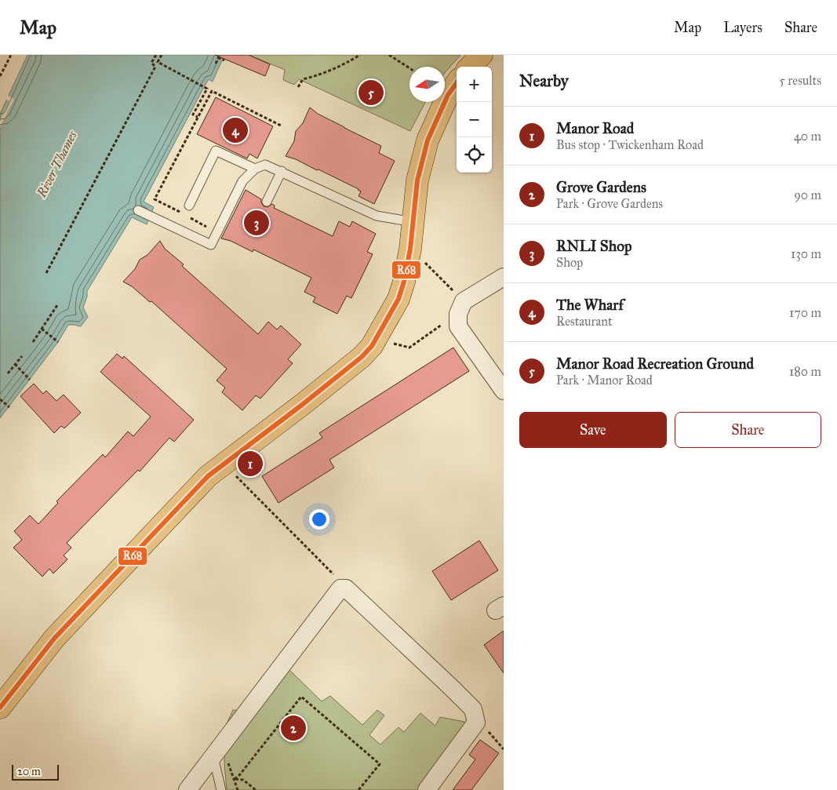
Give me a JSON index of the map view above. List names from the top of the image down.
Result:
{
  "water": ["River Thames"],
  "lines": ["transit line R68"],
  "scale_bar": "20 m",
  "north": "left",
  "page": {
    "header": "Map",
    "nav": ["Map", "Layers", "Share"],
    "heading": ["Nearby", "5 results"],
    "map_buttons": ["+", "−"],
    "pins": [
      "5",
      "4",
      "3",
      "1",
      "2"
    ],
    "list": [
      {
        "mark": "1",
        "name": "Manor Road",
        "note": "Bus stop · Twickenham Road",
        "value": "40 m"
      },
      {
        "mark": "2",
        "name": "Grove Gardens",
        "note": "Park · Grove Gardens",
        "value": "90 m"
      },
      {
        "mark": "3",
        "name": "RNLI Shop",
        "note": "Shop",
        "value": "130 m"
      },
      {
        "mark": "4",
        "name": "The Wharf",
        "note": "Restaurant",
        "value": "170 m"
      },
      {
        "mark": "5",
        "name": "Manor Road Recreation Ground",
        "note": "Park · Manor Road",
        "value": "180 m"
      }
    ],
    "buttons": ["Save", "Share"],
    "scale": "20 m"
  }
}
